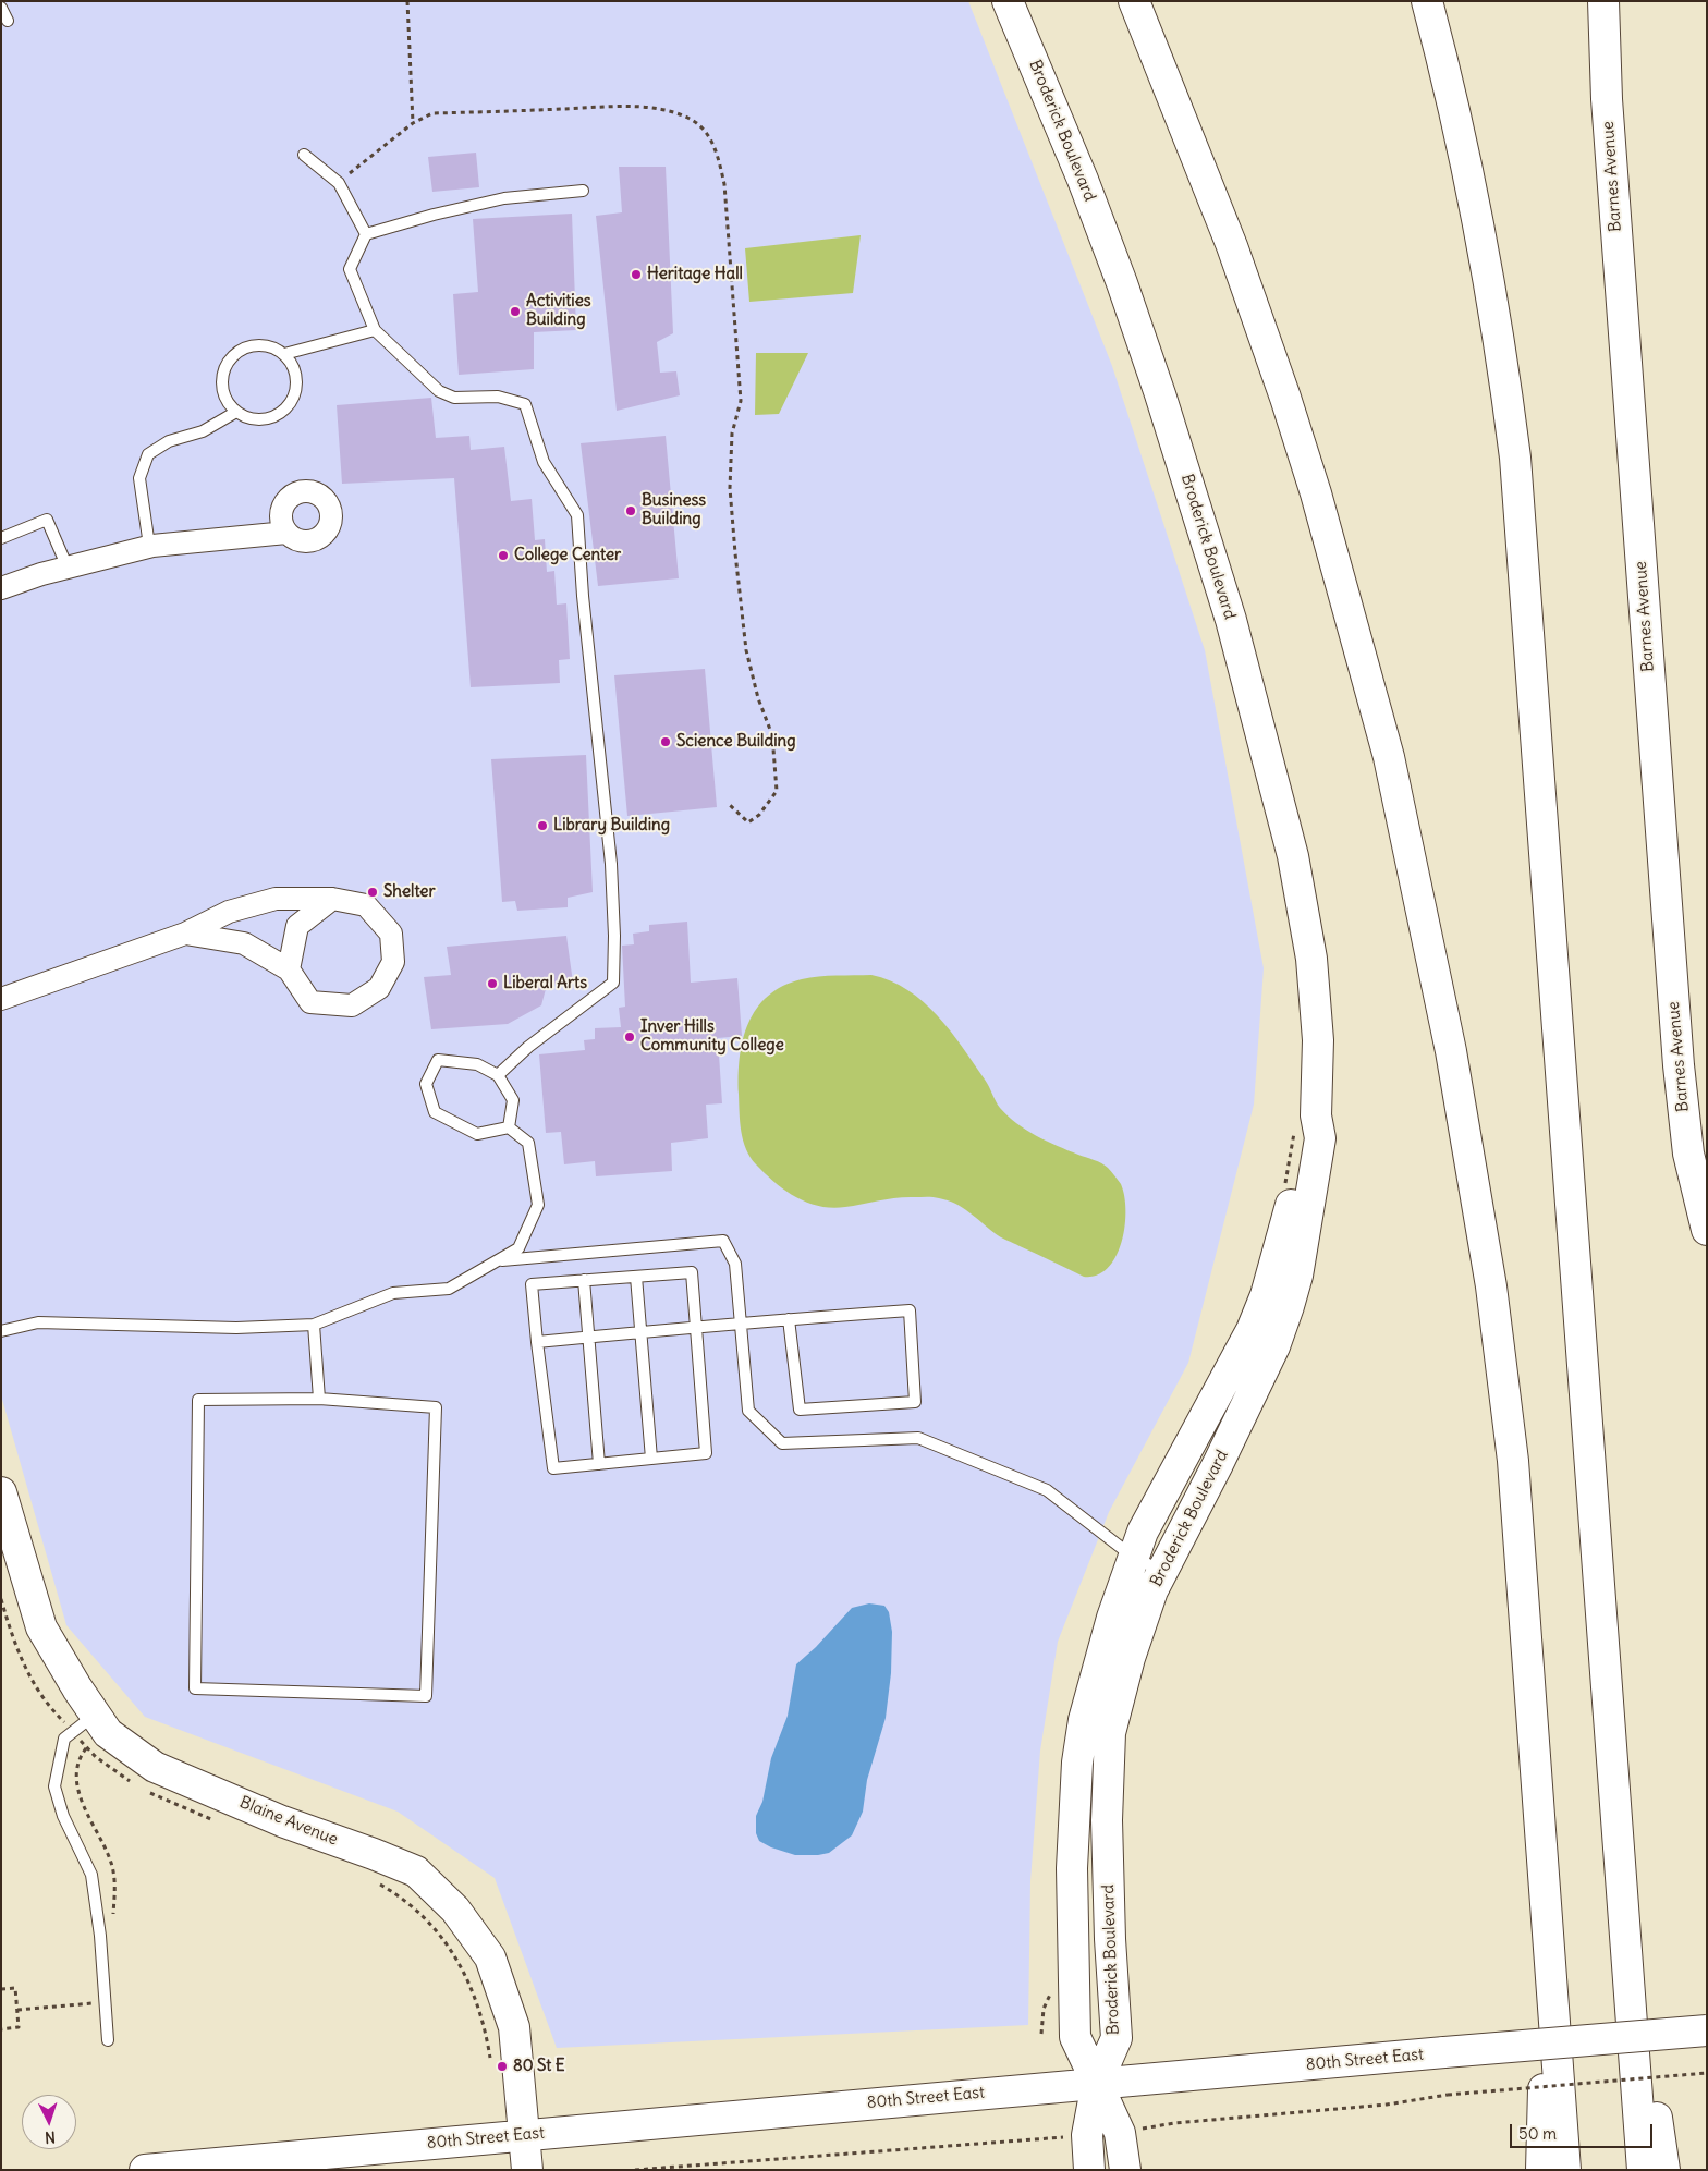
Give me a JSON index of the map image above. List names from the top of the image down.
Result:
{
  "streets": {
    "main road": [
      "Broderick Boulevard",
      "Barnes Avenue",
      "Blaine Avenue",
      "80th Street East"
    ]
  },
  "crossings": [
    ["Broderick Boulevard", "80th Street East"],
    ["Blaine Avenue", "80th Street East"]
  ],
  "places": [
    "Heritage Hall",
    "Activities Building",
    "Business Building",
    "College Center",
    "Science Building",
    "Library Building",
    "Shelter",
    "Liberal Arts",
    "Inver Hills Community College",
    "80 St E"
  ],
  "scale_bar": "50 m",
  "north": "bottom"
}
